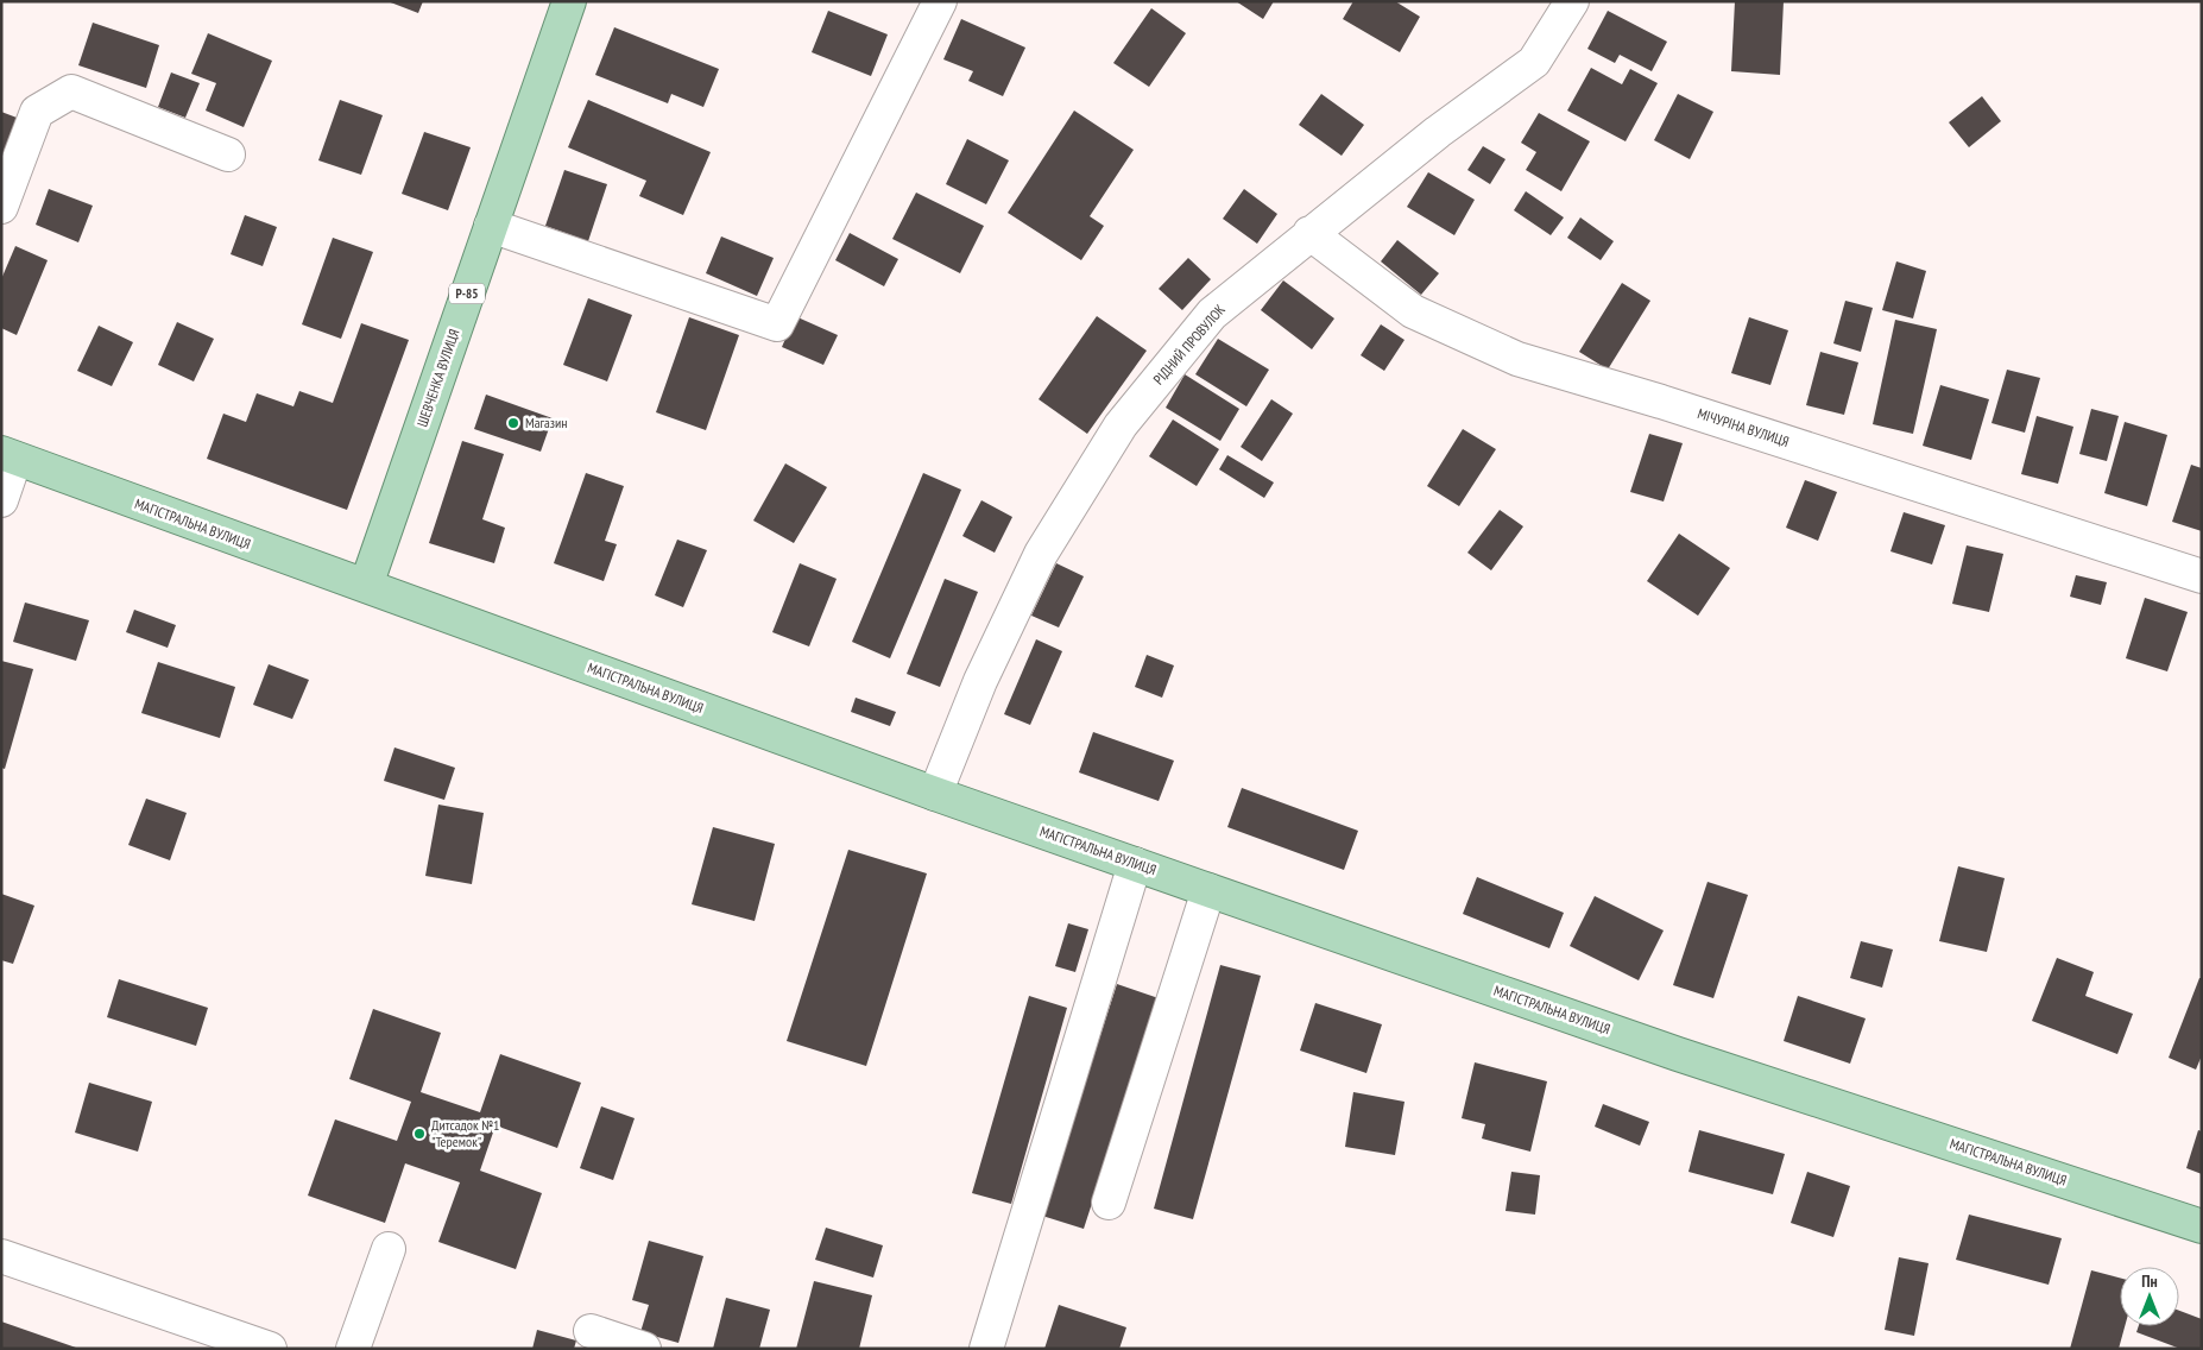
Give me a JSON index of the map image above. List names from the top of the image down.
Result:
{
  "streets": {
    "main road": ["Р-85", "ШЕВЧЕНКА ВУЛИЦЯ", "МАГІСТРАЛЬНА ВУЛИЦЯ"],
    "street": ["РІДНИЙ ПРОВУЛОК", "МІЧУРІНА ВУЛИЦЯ"]
  },
  "crossings": [
    ["РІДНИЙ ПРОВУЛОК", "МІЧУРІНА ВУЛИЦЯ"],
    ["РІДНИЙ ПРОВУЛОК", "МАГІСТРАЛЬНА ВУЛИЦЯ"],
    ["ШЕВЧЕНКА ВУЛИЦЯ", "МАГІСТРАЛЬНА ВУЛИЦЯ"]
  ],
  "places": ["Магазин", "Дитсадок №1 \"Теремок\""],
  "north": "top"
}
